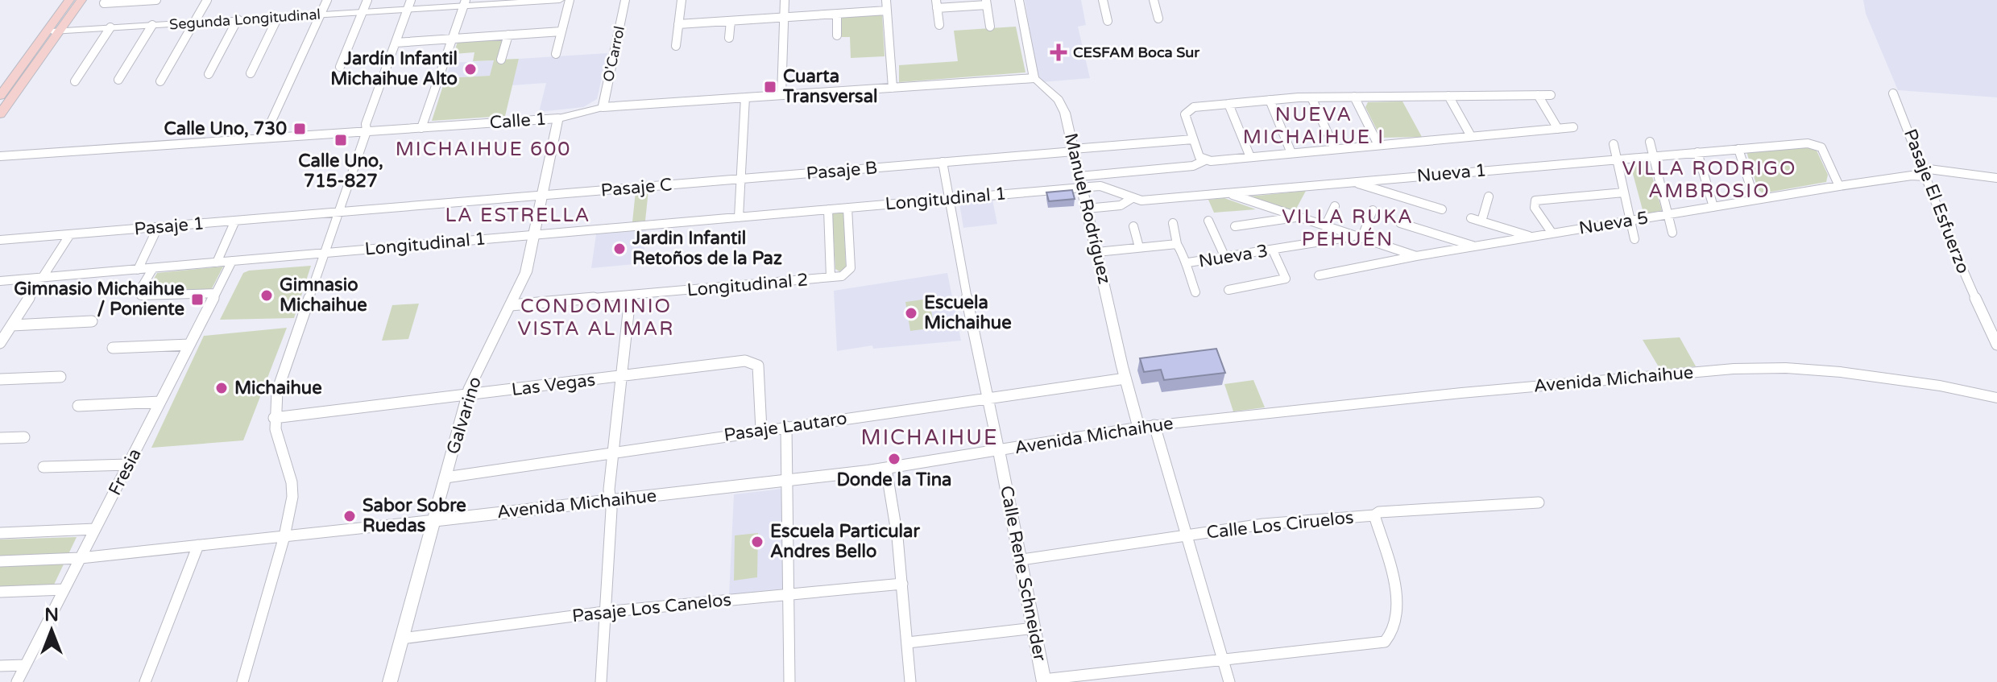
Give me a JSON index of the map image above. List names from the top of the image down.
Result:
{
  "streets": {
    "street": [
      "Segunda Longitudinal",
      "O'Carrol",
      "Calle 1",
      "Pasaje B",
      "Nueva 1",
      "Pasaje C",
      "Longitudinal 1",
      "Pasaje El Esfuerzo",
      "Manuel Rodríguez",
      "Nueva 5",
      "Pasaje 1",
      "Nueva 3",
      "Longitudinal 2",
      "Avenida Michaihue",
      "Las Vegas",
      "Galvarino",
      "Pasaje Lautaro",
      "Fresia",
      "Calle Los Ciruelos",
      "Calle Rene Schneider",
      "Pasaje Los Canelos"
    ]
  },
  "crossings": [
    ["O'Carrol", "Calle 1"],
    ["Calle 1", "Manuel Rodríguez"],
    ["Calle 1", "Galvarino"],
    ["Pasaje B", "Pasaje C"],
    ["Pasaje B", "Manuel Rodríguez"],
    ["Pasaje B", "Calle Rene Schneider"],
    ["Nueva 1", "Longitudinal 1"],
    ["Nueva 1", "Manuel Rodríguez"],
    ["Nueva 1", "Nueva 5"],
    ["Pasaje C", "Pasaje 1"],
    ["Pasaje C", "Galvarino"],
    ["Longitudinal 1", "Manuel Rodríguez"],
    ["Longitudinal 1", "Longitudinal 2"],
    ["Longitudinal 1", "Galvarino"],
    ["Longitudinal 1", "Fresia"],
    ["Longitudinal 1", "Calle Rene Schneider"],
    ["Pasaje El Esfuerzo", "Nueva 5"],
    ["Manuel Rodríguez", "Avenida Michaihue"],
    ["Manuel Rodríguez", "Pasaje Lautaro"],
    ["Longitudinal 2", "Galvarino"],
    ["Avenida Michaihue", "Galvarino"],
    ["Avenida Michaihue", "Fresia"],
    ["Avenida Michaihue", "Calle Rene Schneider"],
    ["Las Vegas", "Galvarino"],
    ["Las Vegas", "Pasaje Lautaro"],
    ["Galvarino", "Pasaje Lautaro"],
    ["Galvarino", "Pasaje Los Canelos"],
    ["Pasaje Lautaro", "Calle Rene Schneider"],
    ["Calle Los Ciruelos", "Calle Rene Schneider"]
  ],
  "districts": [
    "NUEVA MICHAIHUE I",
    "MICHAIHUE 600",
    "VILLA RODRIGO AMBROSIO",
    "LA ESTRELLA",
    "VILLA RUKA PEHUÉN",
    "CONDOMINIO VISTA AL MAR",
    "MICHAIHUE"
  ],
  "places": {
    "health": ["CESFAM Boca Sur"],
    "other": [
      "Jardín Infantil Michaihue Alto",
      "Jardin Infantil Retoños de la Paz",
      "Gimnasio Michaihue",
      "Escuela Michaihue",
      "Michaihue",
      "Donde la Tina",
      "Sabor Sobre Ruedas",
      "Escuela Particular Andres Bello"
    ],
    "transit": [
      "Cuarta Transversal",
      "Calle Uno, 730",
      "Calle Uno, 715-827",
      "Gimnasio Michaihue / Poniente"
    ]
  },
  "north": "top"
}
